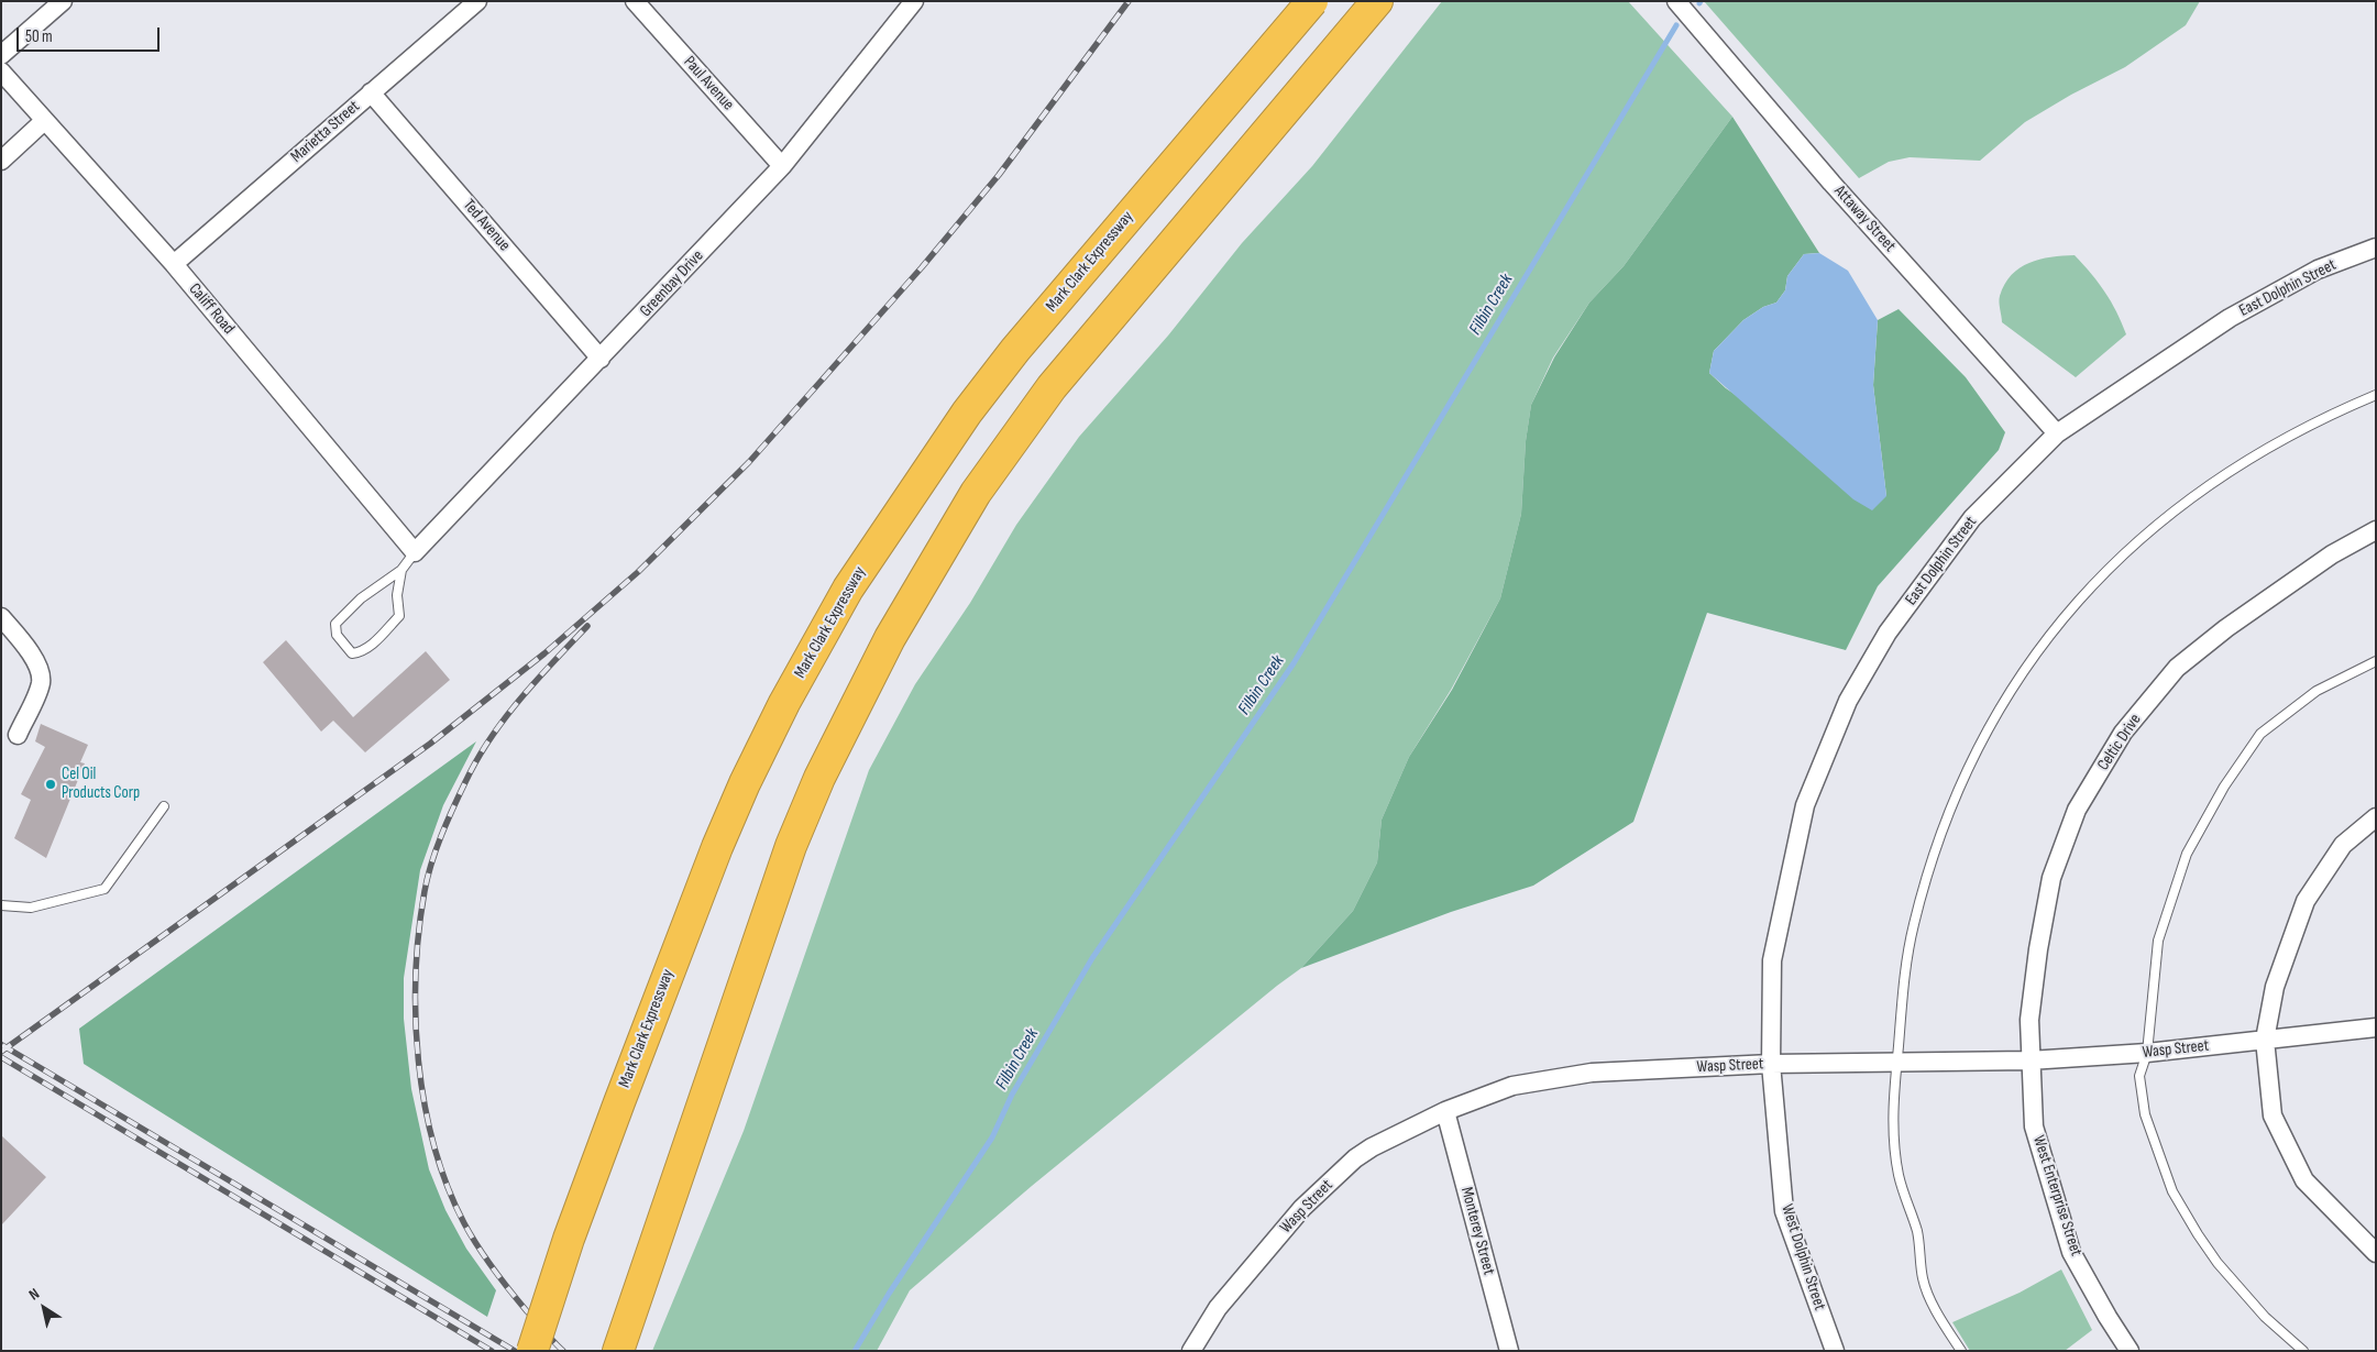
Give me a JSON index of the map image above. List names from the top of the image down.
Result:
{
  "streets": {
    "highway": ["Mark Clark Expressway"],
    "street": [
      "Paul Avenue",
      "Marietta Street",
      "Attaway Street",
      "Ted Avenue",
      "Greenbay Drive",
      "East Dolphin Street",
      "Califf Road",
      "Celtic Drive",
      "Wasp Street",
      "West Enterprise Street",
      "Monterey Street",
      "West Dolphin Street"
    ]
  },
  "crossings": [
    ["Paul Avenue", "Greenbay Drive"],
    ["Marietta Street", "Ted Avenue"],
    ["Marietta Street", "Califf Road"],
    ["Attaway Street", "East Dolphin Street"],
    ["Ted Avenue", "Greenbay Drive"],
    ["Greenbay Drive", "Califf Road"],
    ["East Dolphin Street", "Wasp Street"],
    ["East Dolphin Street", "West Dolphin Street"],
    ["Celtic Drive", "Wasp Street"],
    ["Celtic Drive", "West Enterprise Street"],
    ["Wasp Street", "West Enterprise Street"],
    ["Wasp Street", "Monterey Street"],
    ["Wasp Street", "West Dolphin Street"]
  ],
  "water": ["Filbin Creek"],
  "places": ["Cel Oil Products Corp"],
  "scale_bar": "50 m",
  "north": "top left"
}
